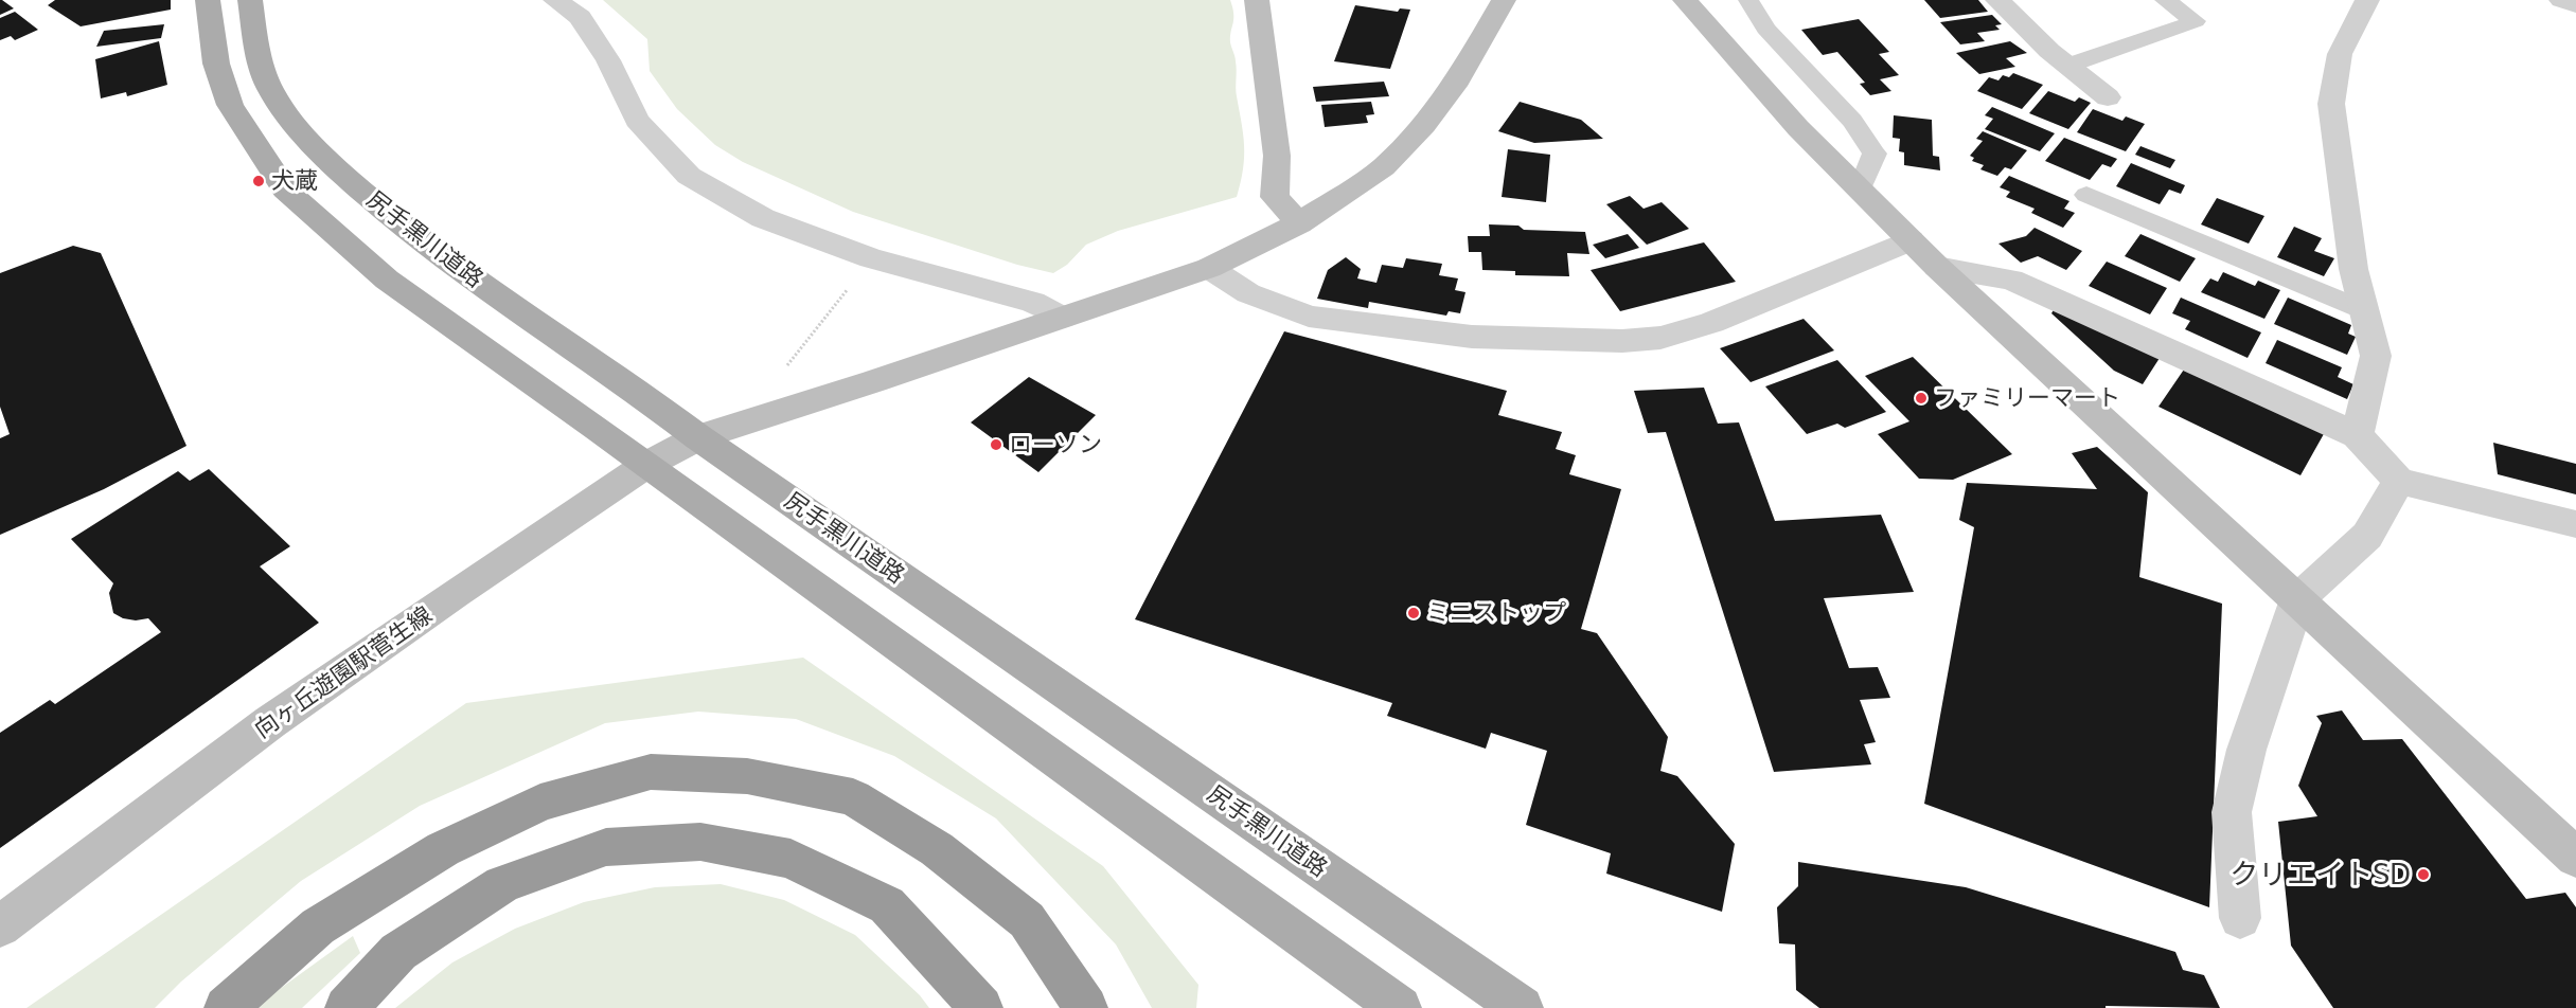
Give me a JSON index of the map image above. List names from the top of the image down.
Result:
{
  "streets": {
    "main road": ["尻手黒川道路"],
    "street": ["向ヶ丘遊園駅菅生線"]
  },
  "crossings": [
    ["尻手黒川道路", "向ヶ丘遊園駅菅生線"]
  ],
  "places": [
    "犬蔵",
    "ファミリーマート",
    "ローソン",
    "ミニストップ",
    "クリエイトSD"
  ]
}
